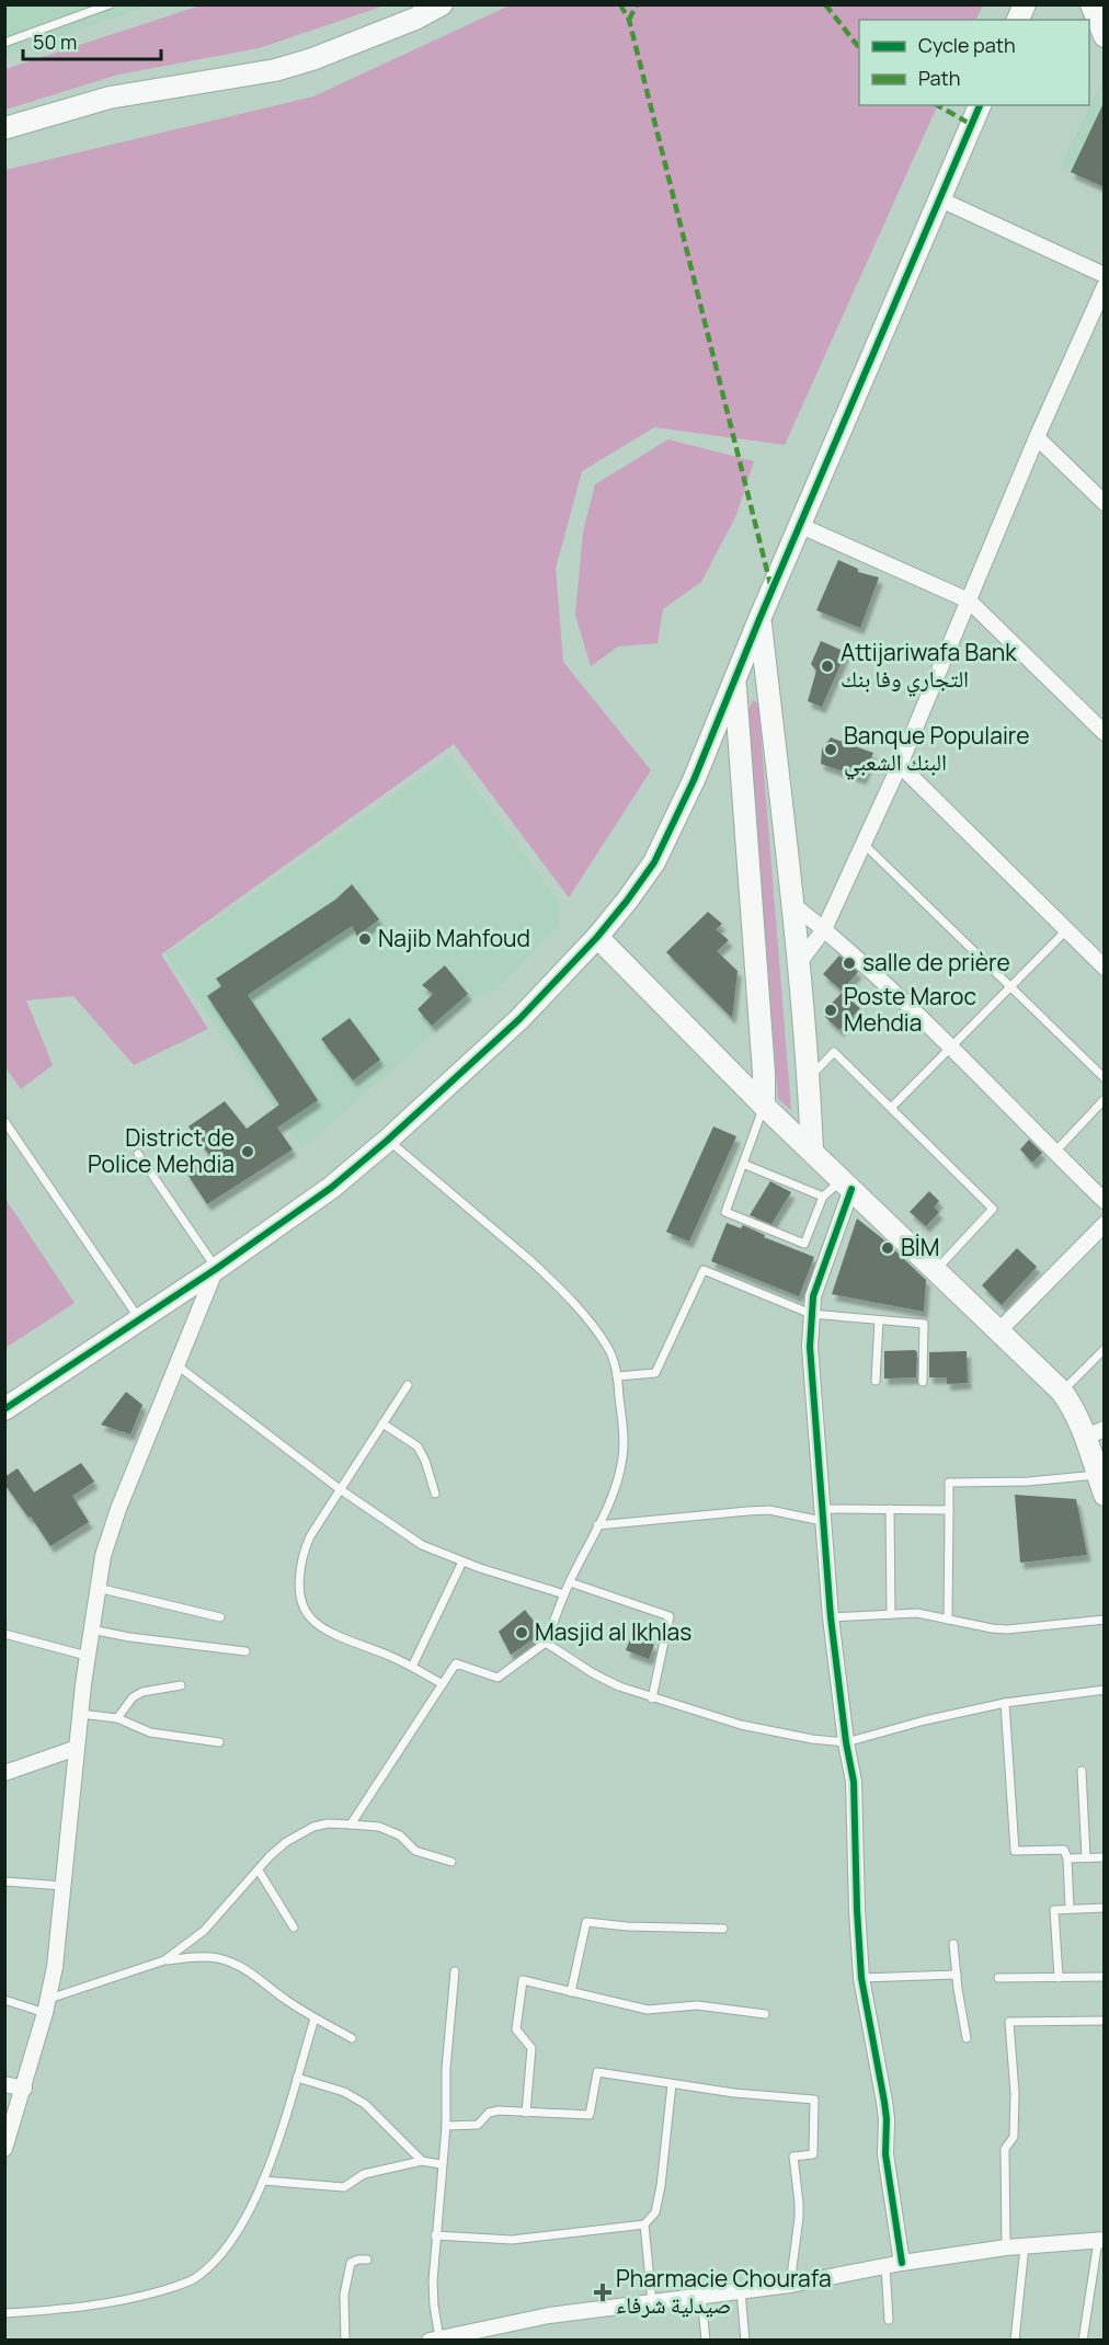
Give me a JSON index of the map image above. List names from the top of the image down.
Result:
{
  "places": {
    "other": [
      "Attijariwafa Bank التجاري وفا بنك",
      "Banque Populaire البنك الشعبي",
      "Najib Mahfoud",
      "salle de prière",
      "Poste Maroc Mehdia",
      "District de Police Mehdia",
      "BİM",
      "Masjid al Ikhlas"
    ],
    "health": ["Pharmacie Chourafa صيدلية شرفاء"]
  },
  "legend": ["Cycle path", "Path"],
  "scale_bar": "50 m"
}
